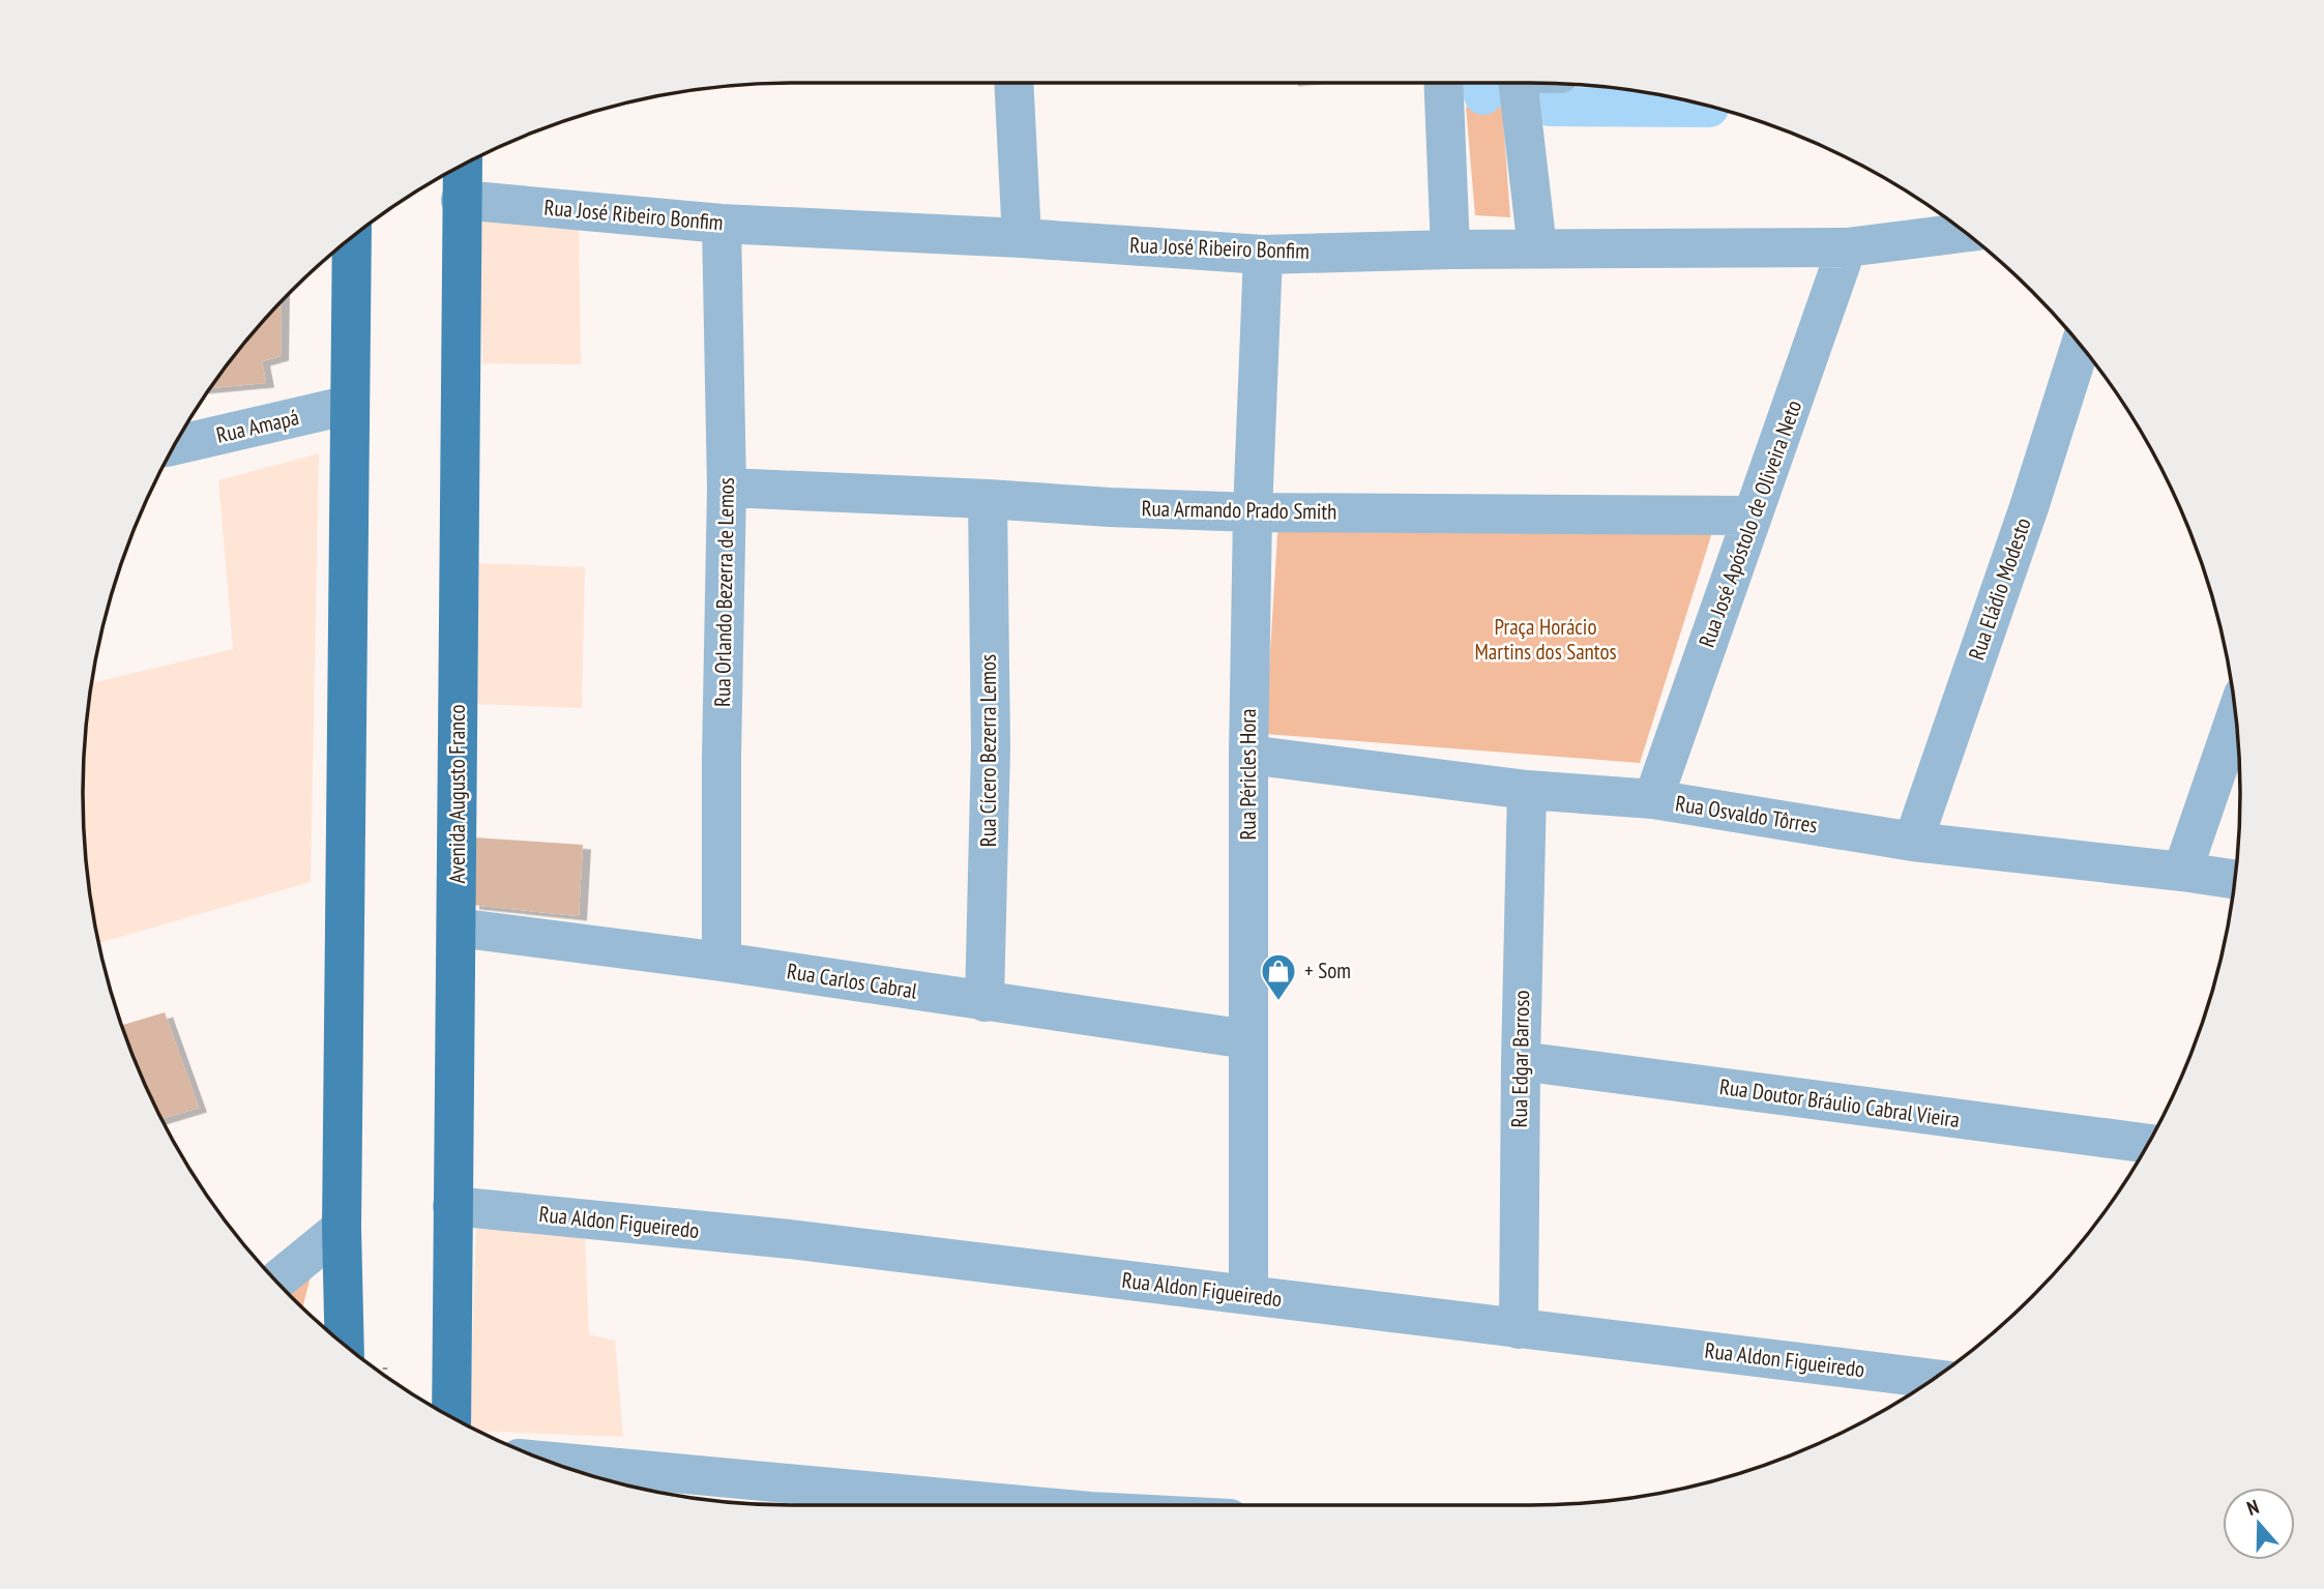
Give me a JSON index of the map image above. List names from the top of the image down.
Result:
{
  "streets": {
    "main road": ["Avenida Augusto Franco"],
    "street": [
      "Rua José Ribeiro Bonfim",
      "Rua Amapá",
      "Rua Armando Prado Smith",
      "Rua José Apóstolo de Oliveira Neto",
      "Rua Eládio Modesto",
      "Rua Orlando Bezerra de Lemos",
      "Rua Cícero Bezerra Lemos",
      "Rua Péricles Hora",
      "Rua Osvaldo Tôrres",
      "Rua Carlos Cabral",
      "Rua Edgar Barroso",
      "Rua Doutor Bráulio Cabral Vieira",
      "Rua Aldon Figueiredo"
    ]
  },
  "crossings": [
    ["Rua José Ribeiro Bonfim", "Rua José Apóstolo de Oliveira Neto"],
    ["Rua José Ribeiro Bonfim", "Rua Orlando Bezerra de Lemos"],
    ["Rua José Ribeiro Bonfim", "Rua Péricles Hora"],
    ["Rua José Ribeiro Bonfim", "Avenida Augusto Franco"],
    ["Rua Armando Prado Smith", "Rua José Apóstolo de Oliveira Neto"],
    ["Rua Armando Prado Smith", "Rua Orlando Bezerra de Lemos"],
    ["Rua Armando Prado Smith", "Rua Cícero Bezerra Lemos"],
    ["Rua Armando Prado Smith", "Rua Péricles Hora"],
    ["Rua José Apóstolo de Oliveira Neto", "Rua Osvaldo Tôrres"],
    ["Rua Eládio Modesto", "Rua Osvaldo Tôrres"],
    ["Rua Orlando Bezerra de Lemos", "Rua Carlos Cabral"],
    ["Rua Cícero Bezerra Lemos", "Rua Carlos Cabral"],
    ["Rua Péricles Hora", "Rua Osvaldo Tôrres"],
    ["Rua Péricles Hora", "Rua Carlos Cabral"],
    ["Rua Péricles Hora", "Rua Aldon Figueiredo"],
    ["Avenida Augusto Franco", "Rua Carlos Cabral"],
    ["Avenida Augusto Franco", "Rua Aldon Figueiredo"],
    ["Rua Osvaldo Tôrres", "Rua Edgar Barroso"],
    ["Rua Edgar Barroso", "Rua Doutor Bráulio Cabral Vieira"],
    ["Rua Edgar Barroso", "Rua Aldon Figueiredo"]
  ],
  "parks": ["Praça Horácio Martins dos Santos"],
  "places": {
    "shop": ["+ Som"]
  },
  "north": "top"
}
